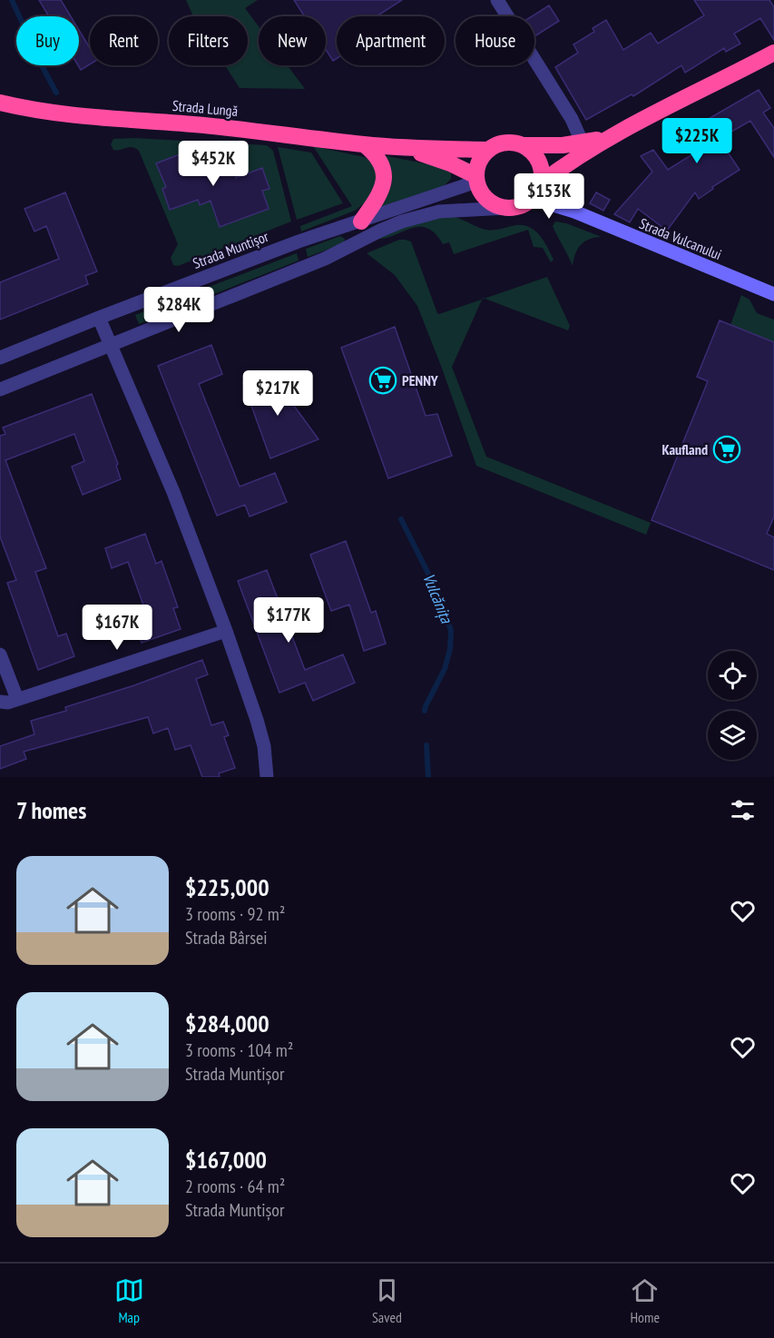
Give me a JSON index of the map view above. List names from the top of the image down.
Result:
{
  "streets": {
    "highway": ["Strada Lungă"],
    "main road": ["Strada Vulcanului"],
    "street": ["Strada Muntișor"]
  },
  "crossings": [
    ["Strada Vulcanului", "Strada Muntișor"]
  ],
  "water": ["Vulcănița"],
  "places": {
    "supermarket": ["PENNY", "Kaufland"]
  },
  "page": {
    "chip": [
      "Buy",
      "Rent",
      "Filters",
      "New",
      "Apartment",
      "House"
    ],
    "price": [
      "$225K",
      "$452K",
      "$153K",
      "$284K",
      "$217K",
      "$177K",
      "$167K"
    ],
    "heading": "7 homes",
    "list": [
      {
        "name": "$225,000",
        "note": "3 rooms · 92 m² · Strada Bârsei"
      },
      {
        "name": "$284,000",
        "note": "3 rooms · 104 m² · Strada Muntișor"
      },
      {
        "name": "$167,000",
        "note": "2 rooms · 64 m² · Strada Muntișor"
      }
    ],
    "tabs": ["Map", "Saved", "Home"]
  }
}
